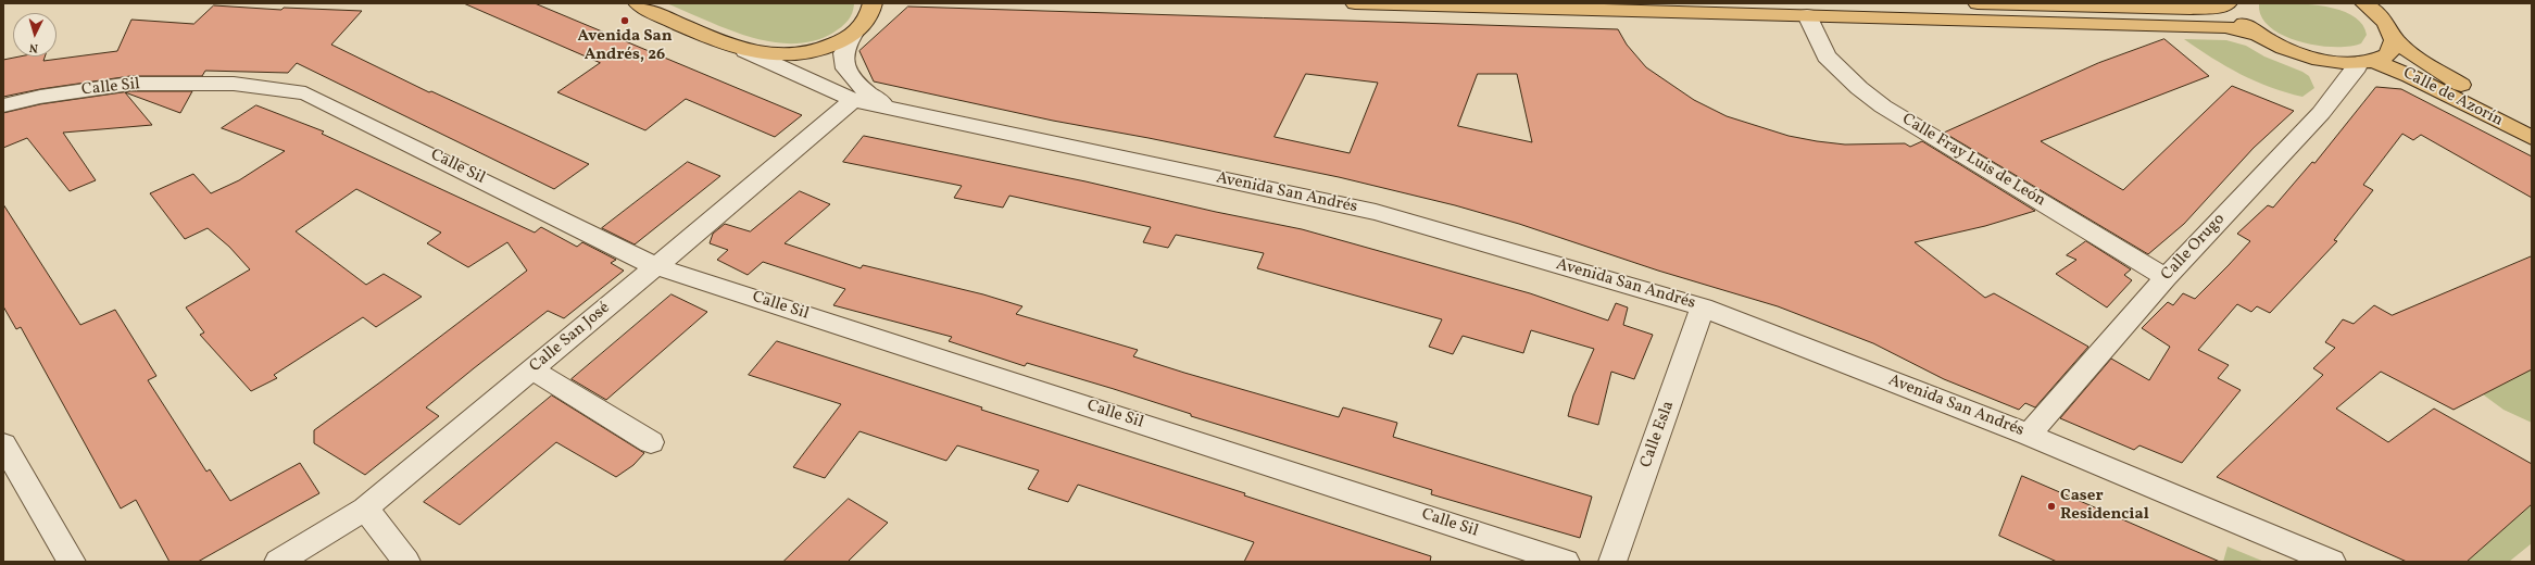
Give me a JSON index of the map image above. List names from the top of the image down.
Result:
{
  "streets": {
    "main road": ["Calle de Azorín"],
    "street": [
      "Calle Sil",
      "Calle Fray Luis de León",
      "Avenida San Andrés",
      "Calle Orugo",
      "Calle San José",
      "Calle Esla"
    ]
  },
  "crossings": [
    ["Calle Sil", "Calle San José"],
    ["Calle de Azorín", "Calle Orugo"],
    ["Calle Fray Luis de León", "Calle Orugo"],
    ["Avenida San Andrés", "Calle Orugo"],
    ["Avenida San Andrés", "Calle San José"],
    ["Avenida San Andrés", "Calle Esla"]
  ],
  "places": ["Avenida San Andrés, 26", "Caser Residencial"],
  "north": "bottom"
}
